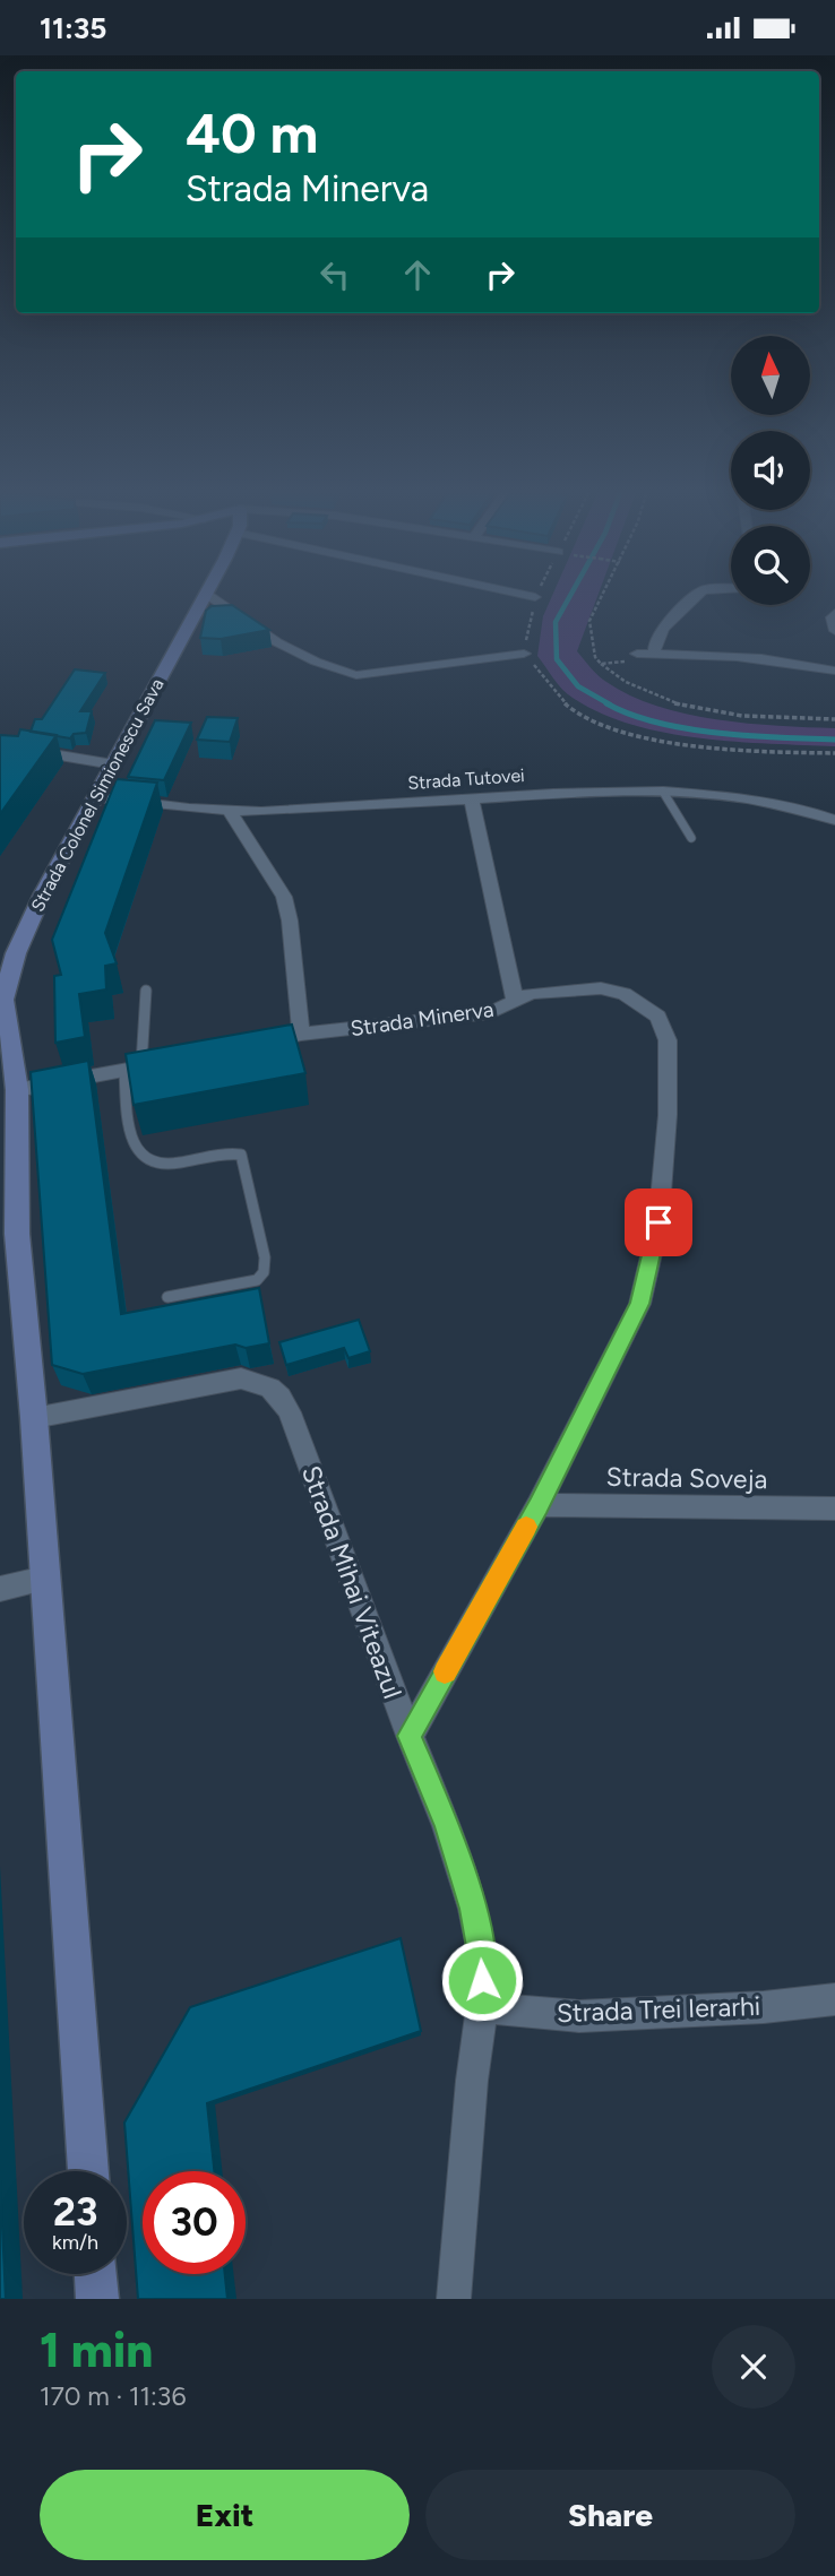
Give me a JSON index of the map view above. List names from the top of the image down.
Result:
{
  "streets": {
    "main road": ["Strada Colonel Simionescu Sava"],
    "street": [
      "Strada Tutovei",
      "Strada Minerva",
      "Strada Soveja",
      "Strada Mihai Viteazul",
      "Strada Trei Ierarhi"
    ]
  },
  "crossings": [
    ["Strada Tutovei", "Strada Colonel Simionescu Sava"],
    ["Strada Minerva", "Strada Soveja"],
    ["Strada Minerva", "Strada Mihai Viteazul"],
    ["Strada Mihai Viteazul", "Strada Trei Ierarhi"]
  ],
  "north": "top",
  "page": {
    "status": "11:35",
    "turn": ["40 m", "Strada Minerva"],
    "speed": "23 km/h",
    "limit": "30",
    "heading": ["1 min", "170 m · 11:36"],
    "buttons": ["Exit", "Share"]
  }
}
